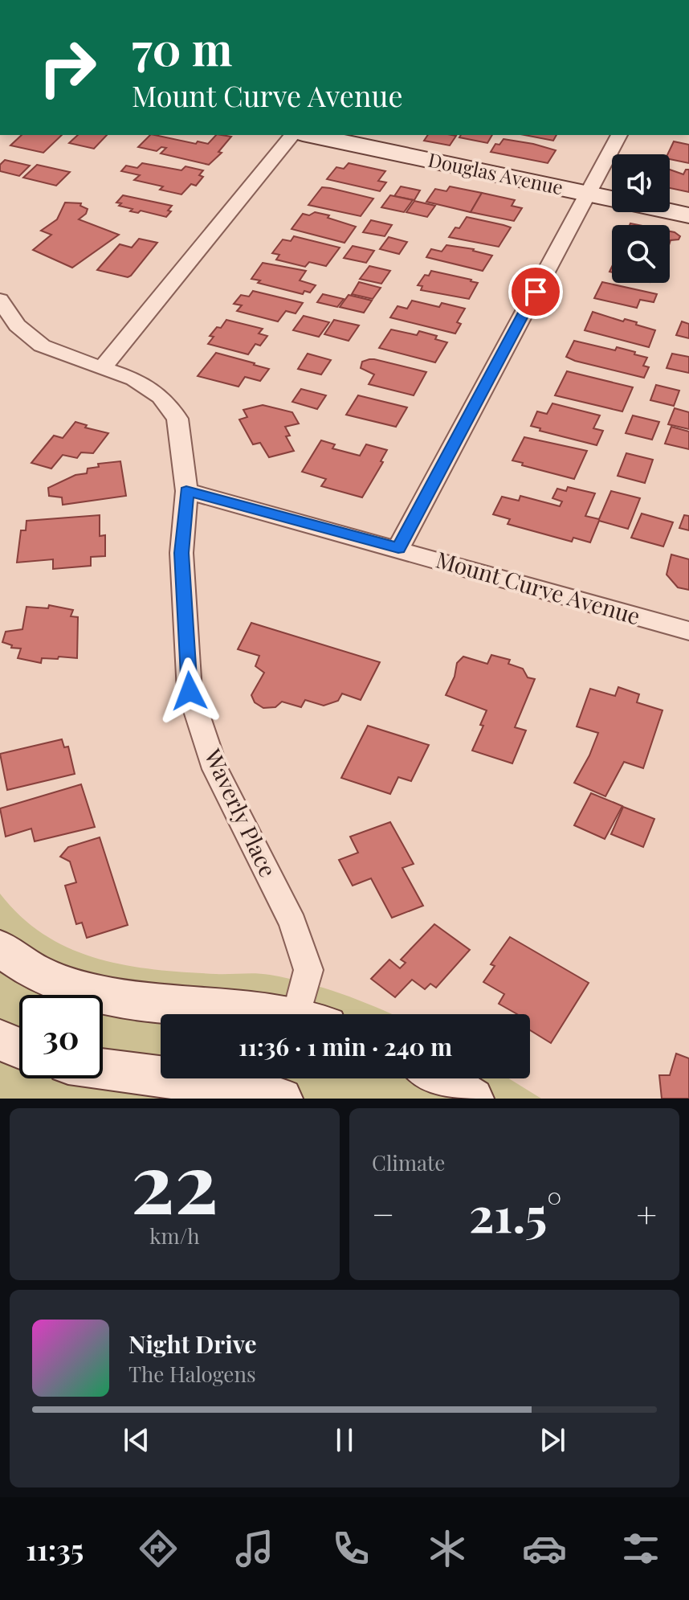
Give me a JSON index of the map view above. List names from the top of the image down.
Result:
{
  "streets": {
    "street": ["Douglas Avenue", "Mount Curve Avenue", "Waverly Place"]
  },
  "crossings": [
    ["Mount Curve Avenue", "Waverly Place"]
  ],
  "page": {
    "turn": ["70 m", "Mount Curve Avenue"],
    "limit": "30",
    "trip": "11:36 · 1 min · 240 m",
    "tile": [
      ["22", "km/h"],
      "Climate"
    ],
    "heat": ["−", "21.5°", "+"],
    "song": ["Night Drive", "The Halogens"],
    "tabs": "11:35"
  }
}
